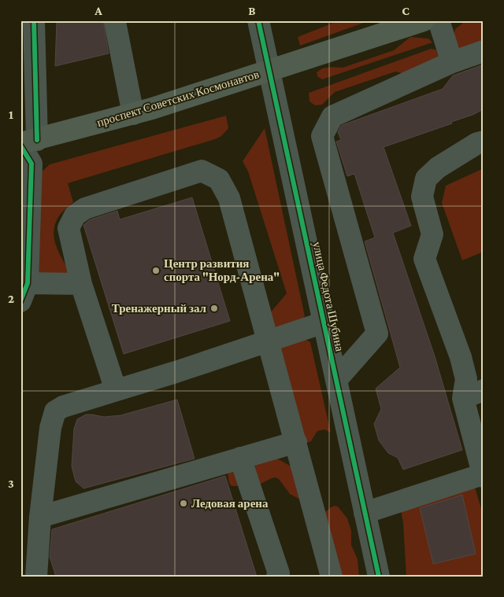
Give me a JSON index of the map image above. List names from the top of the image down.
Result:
{
  "streets": {
    "main road": ["проспект Советских Космонавтов"],
    "street": ["улица Федота Шубина"]
  },
  "crossings": [
    ["проспект Советских Космонавтов", "улица Федота Шубина"]
  ],
  "places": ["Центр развития спорта \"Норд-Арена\"", "Тренажерный зал", "Ледовая арена"],
  "grid": {
    "columns": ["A", "B", "C"],
    "rows": ["1", "2", "3"]
  }
}
